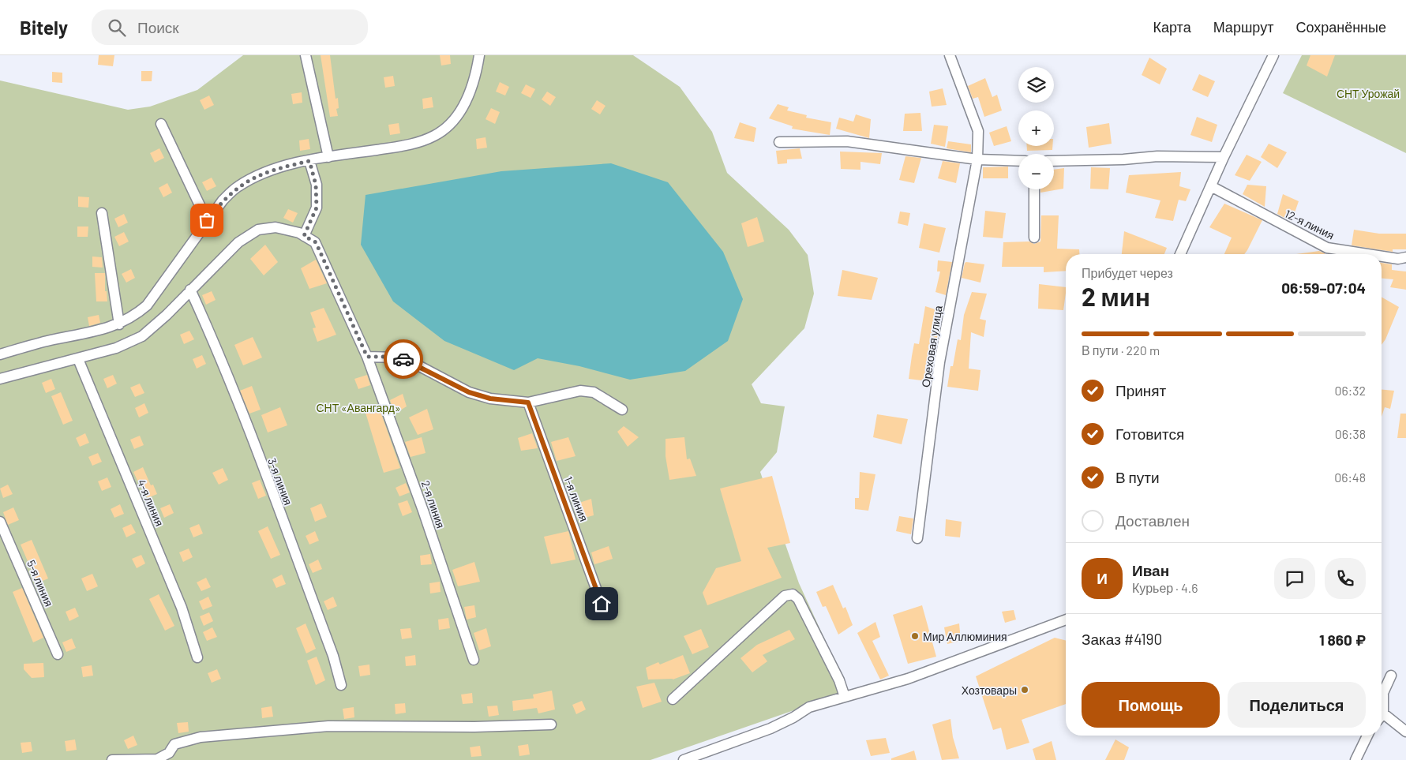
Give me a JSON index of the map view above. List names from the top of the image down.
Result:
{
  "streets": {
    "street": [
      "12-я линия",
      "Ореховая улица",
      "3-я линия",
      "1-я линия",
      "4-я линия",
      "2-я линия",
      "5-я линия"
    ]
  },
  "parks": ["СНТ Урожай", "СНТ «Авангард»"],
  "places": ["Мир Аллюминия", "Хозтовары"],
  "page": {
    "header": "Bitely",
    "search": "Поиск",
    "nav": ["Карта", "Маршрут", "Сохранённые"],
    "map_buttons": ["+", "−"],
    "heading": ["2 мин", "Прибудет через", "06:59–07:04"],
    "panel": [
      "Иван",
      "Курьер · 4.6",
      "Заказ #4190",
      "1 860 ₽"
    ],
    "bar": "В пути · 220 m",
    "list": [
      ["Принят", "06:32"],
      ["Готовится", "06:38"],
      ["В пути", "06:48"],
      "Доставлен"
    ],
    "round": "И",
    "buttons": ["Помощь", "Поделиться"]
  }
}
